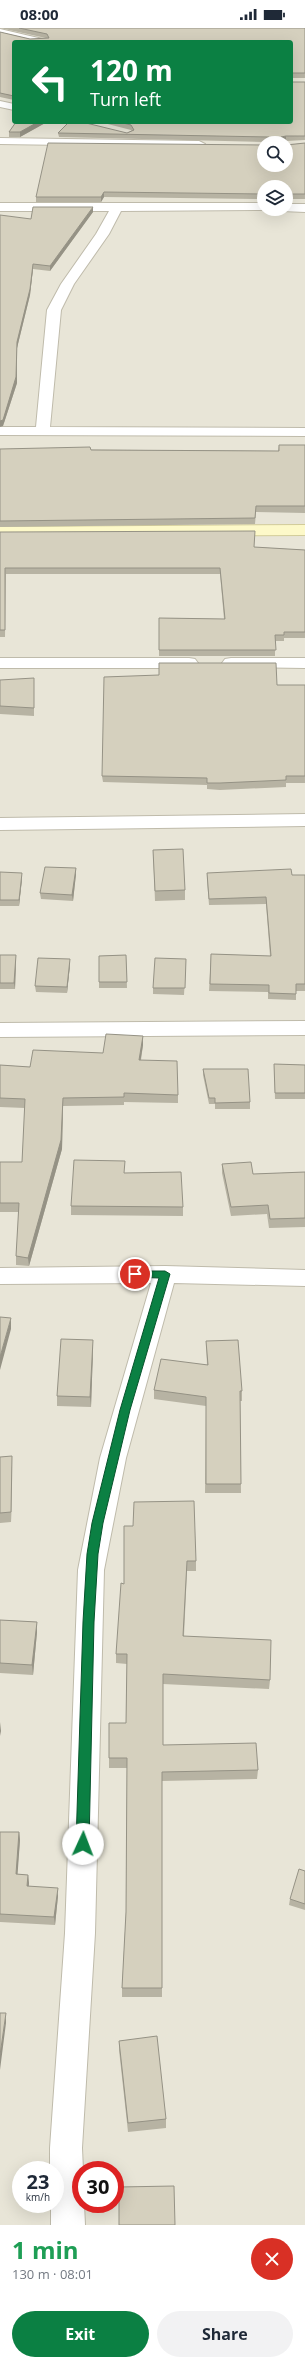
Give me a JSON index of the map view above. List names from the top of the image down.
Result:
{
  "page": {
    "status": "08:00",
    "turn": ["120 m", "Turn left"],
    "speed": "23 km/h",
    "limit": "30",
    "heading": ["1 min", "130 m · 08:01"],
    "buttons": ["Exit", "Share"]
  }
}
